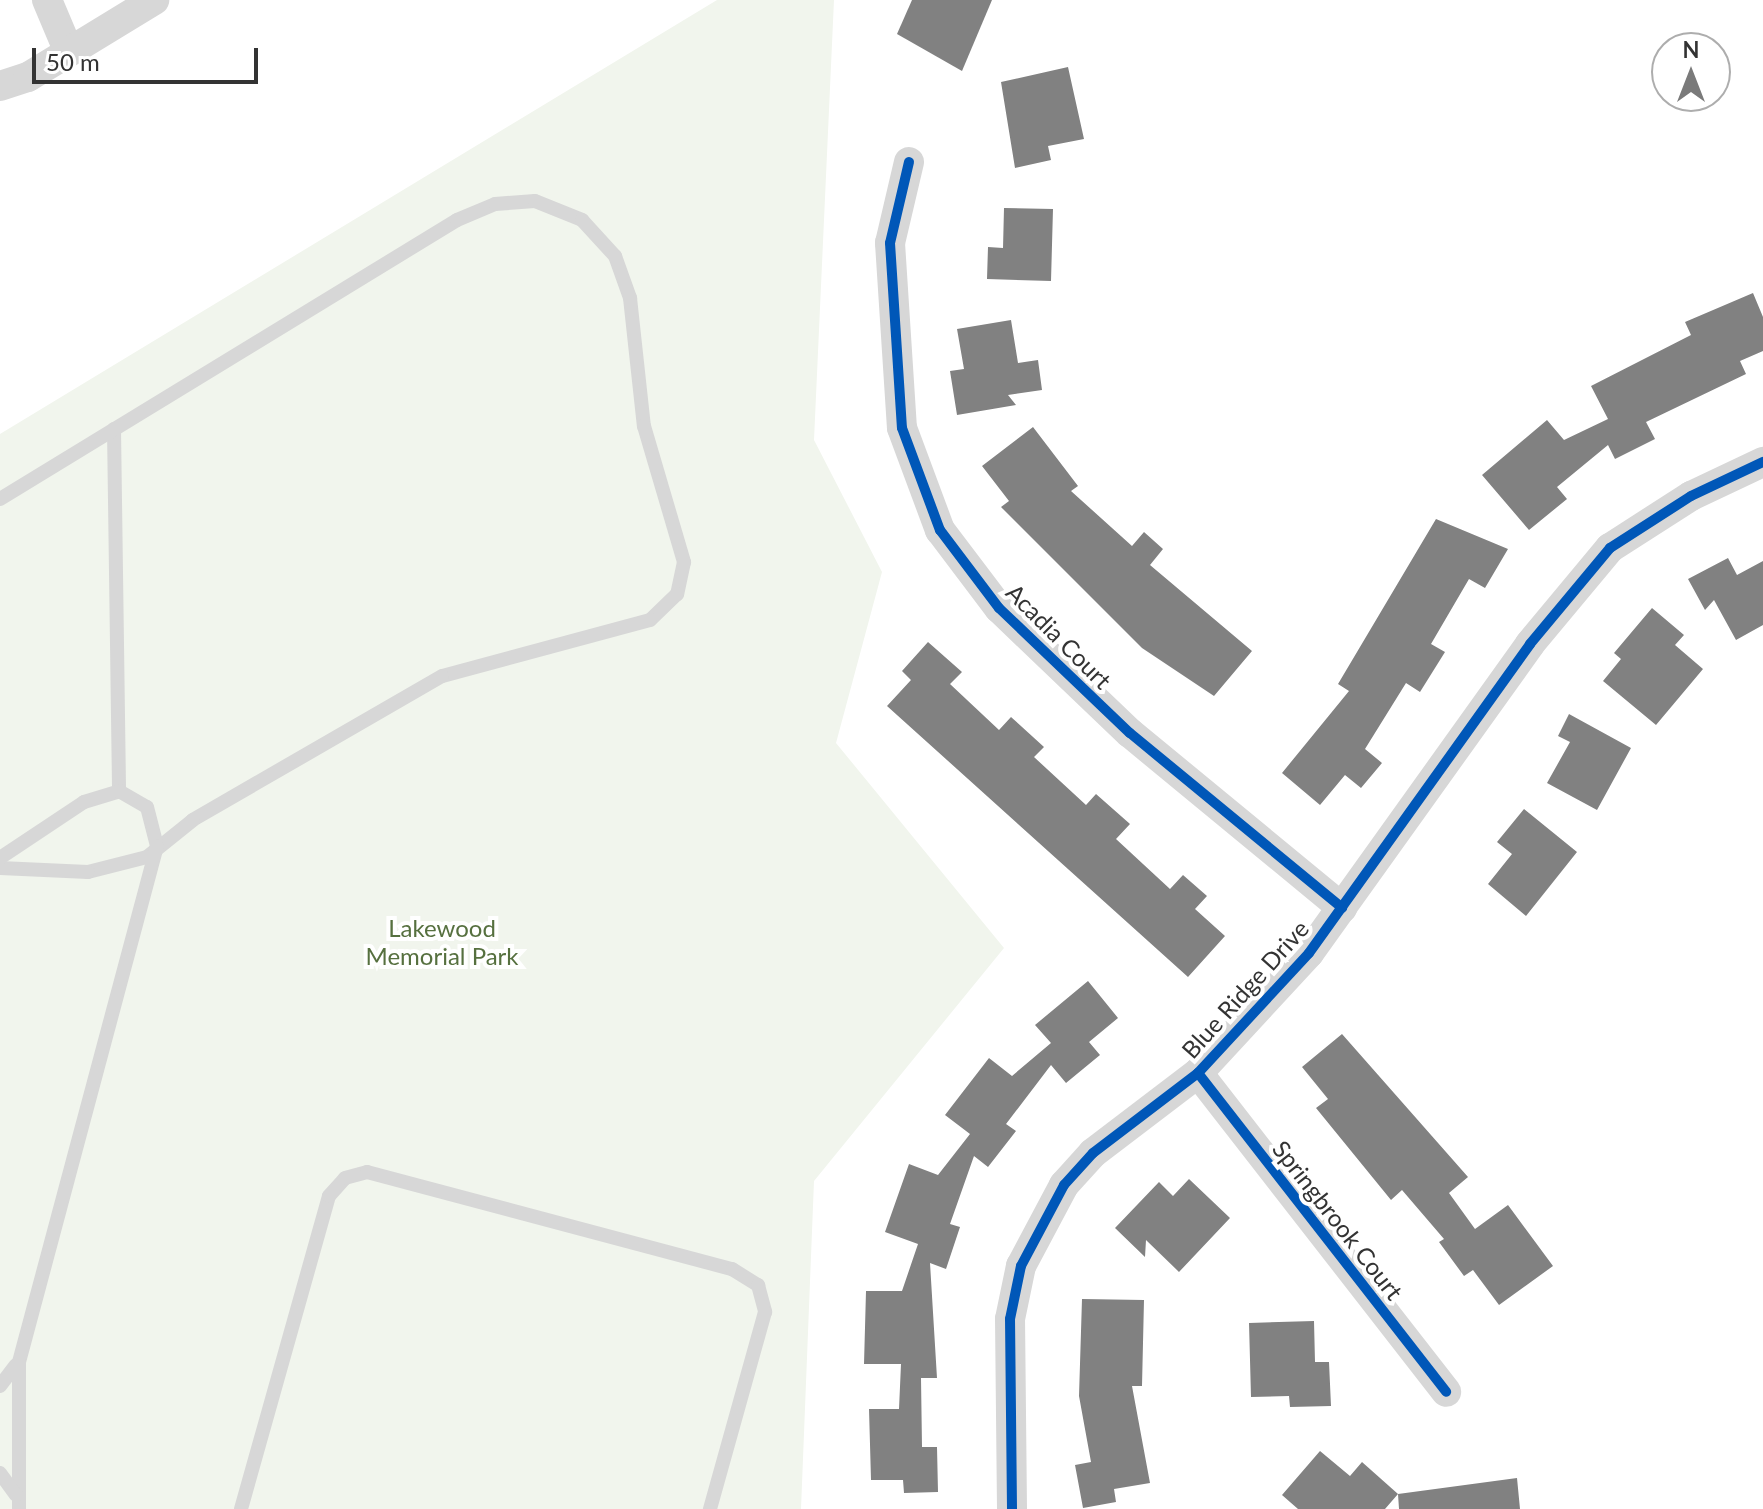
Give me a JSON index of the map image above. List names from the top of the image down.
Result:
{
  "streets": {
    "street": ["Acadia Court", "Blue Ridge Drive", "Springbrook Court"]
  },
  "crossings": [
    ["Acadia Court", "Blue Ridge Drive"],
    ["Blue Ridge Drive", "Springbrook Court"]
  ],
  "parks": ["Lakewood Memorial Park"],
  "scale_bar": "50 m",
  "north": "top"
}
